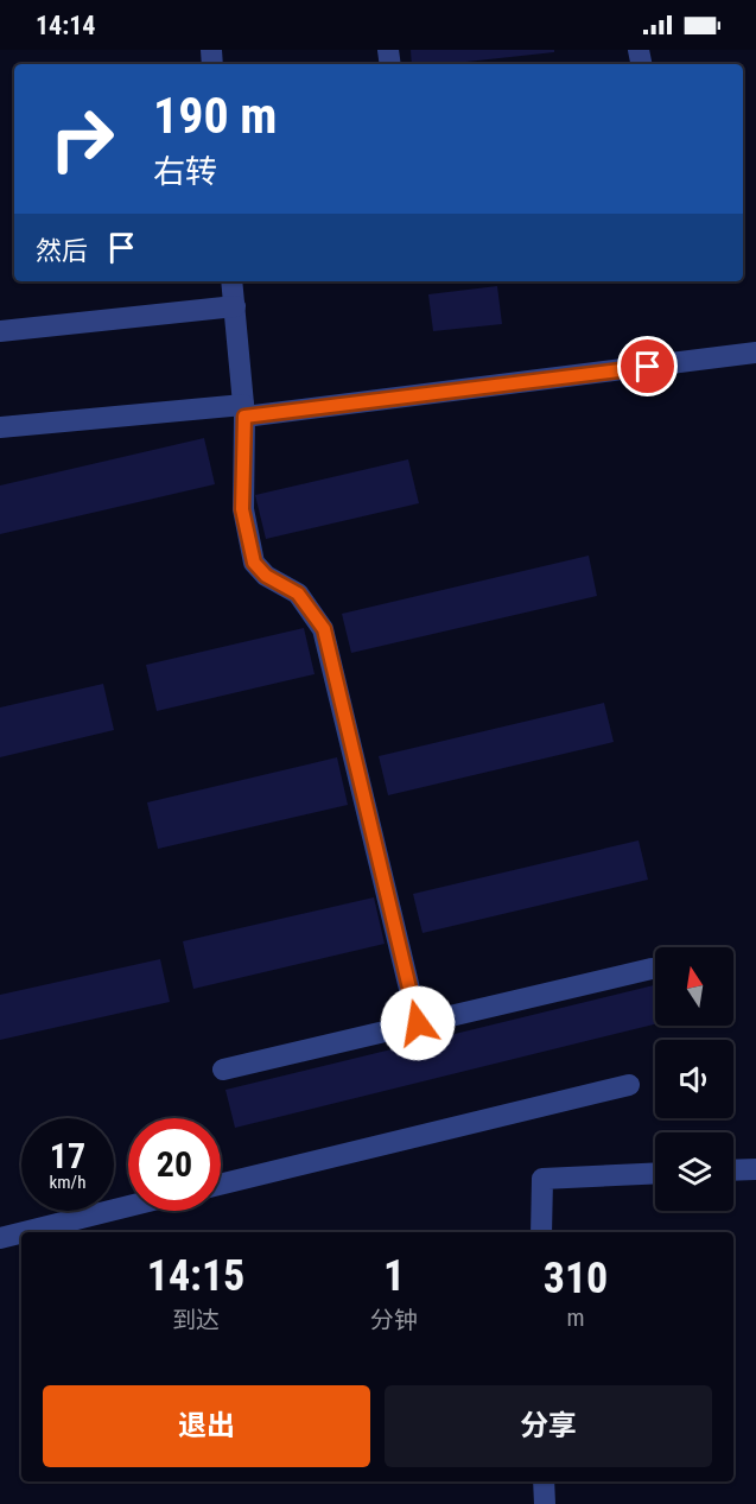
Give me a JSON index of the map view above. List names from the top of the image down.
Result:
{
  "north": "top",
  "page": {
    "status": "14:14",
    "turn": ["190 m", "右转"],
    "then": "然后",
    "speed": "17 km/h",
    "limit": "20",
    "eta": [
      "14:15",
      "到达",
      "1",
      "分钟",
      "310",
      "m"
    ],
    "buttons": ["退出", "分享"]
  }
}
